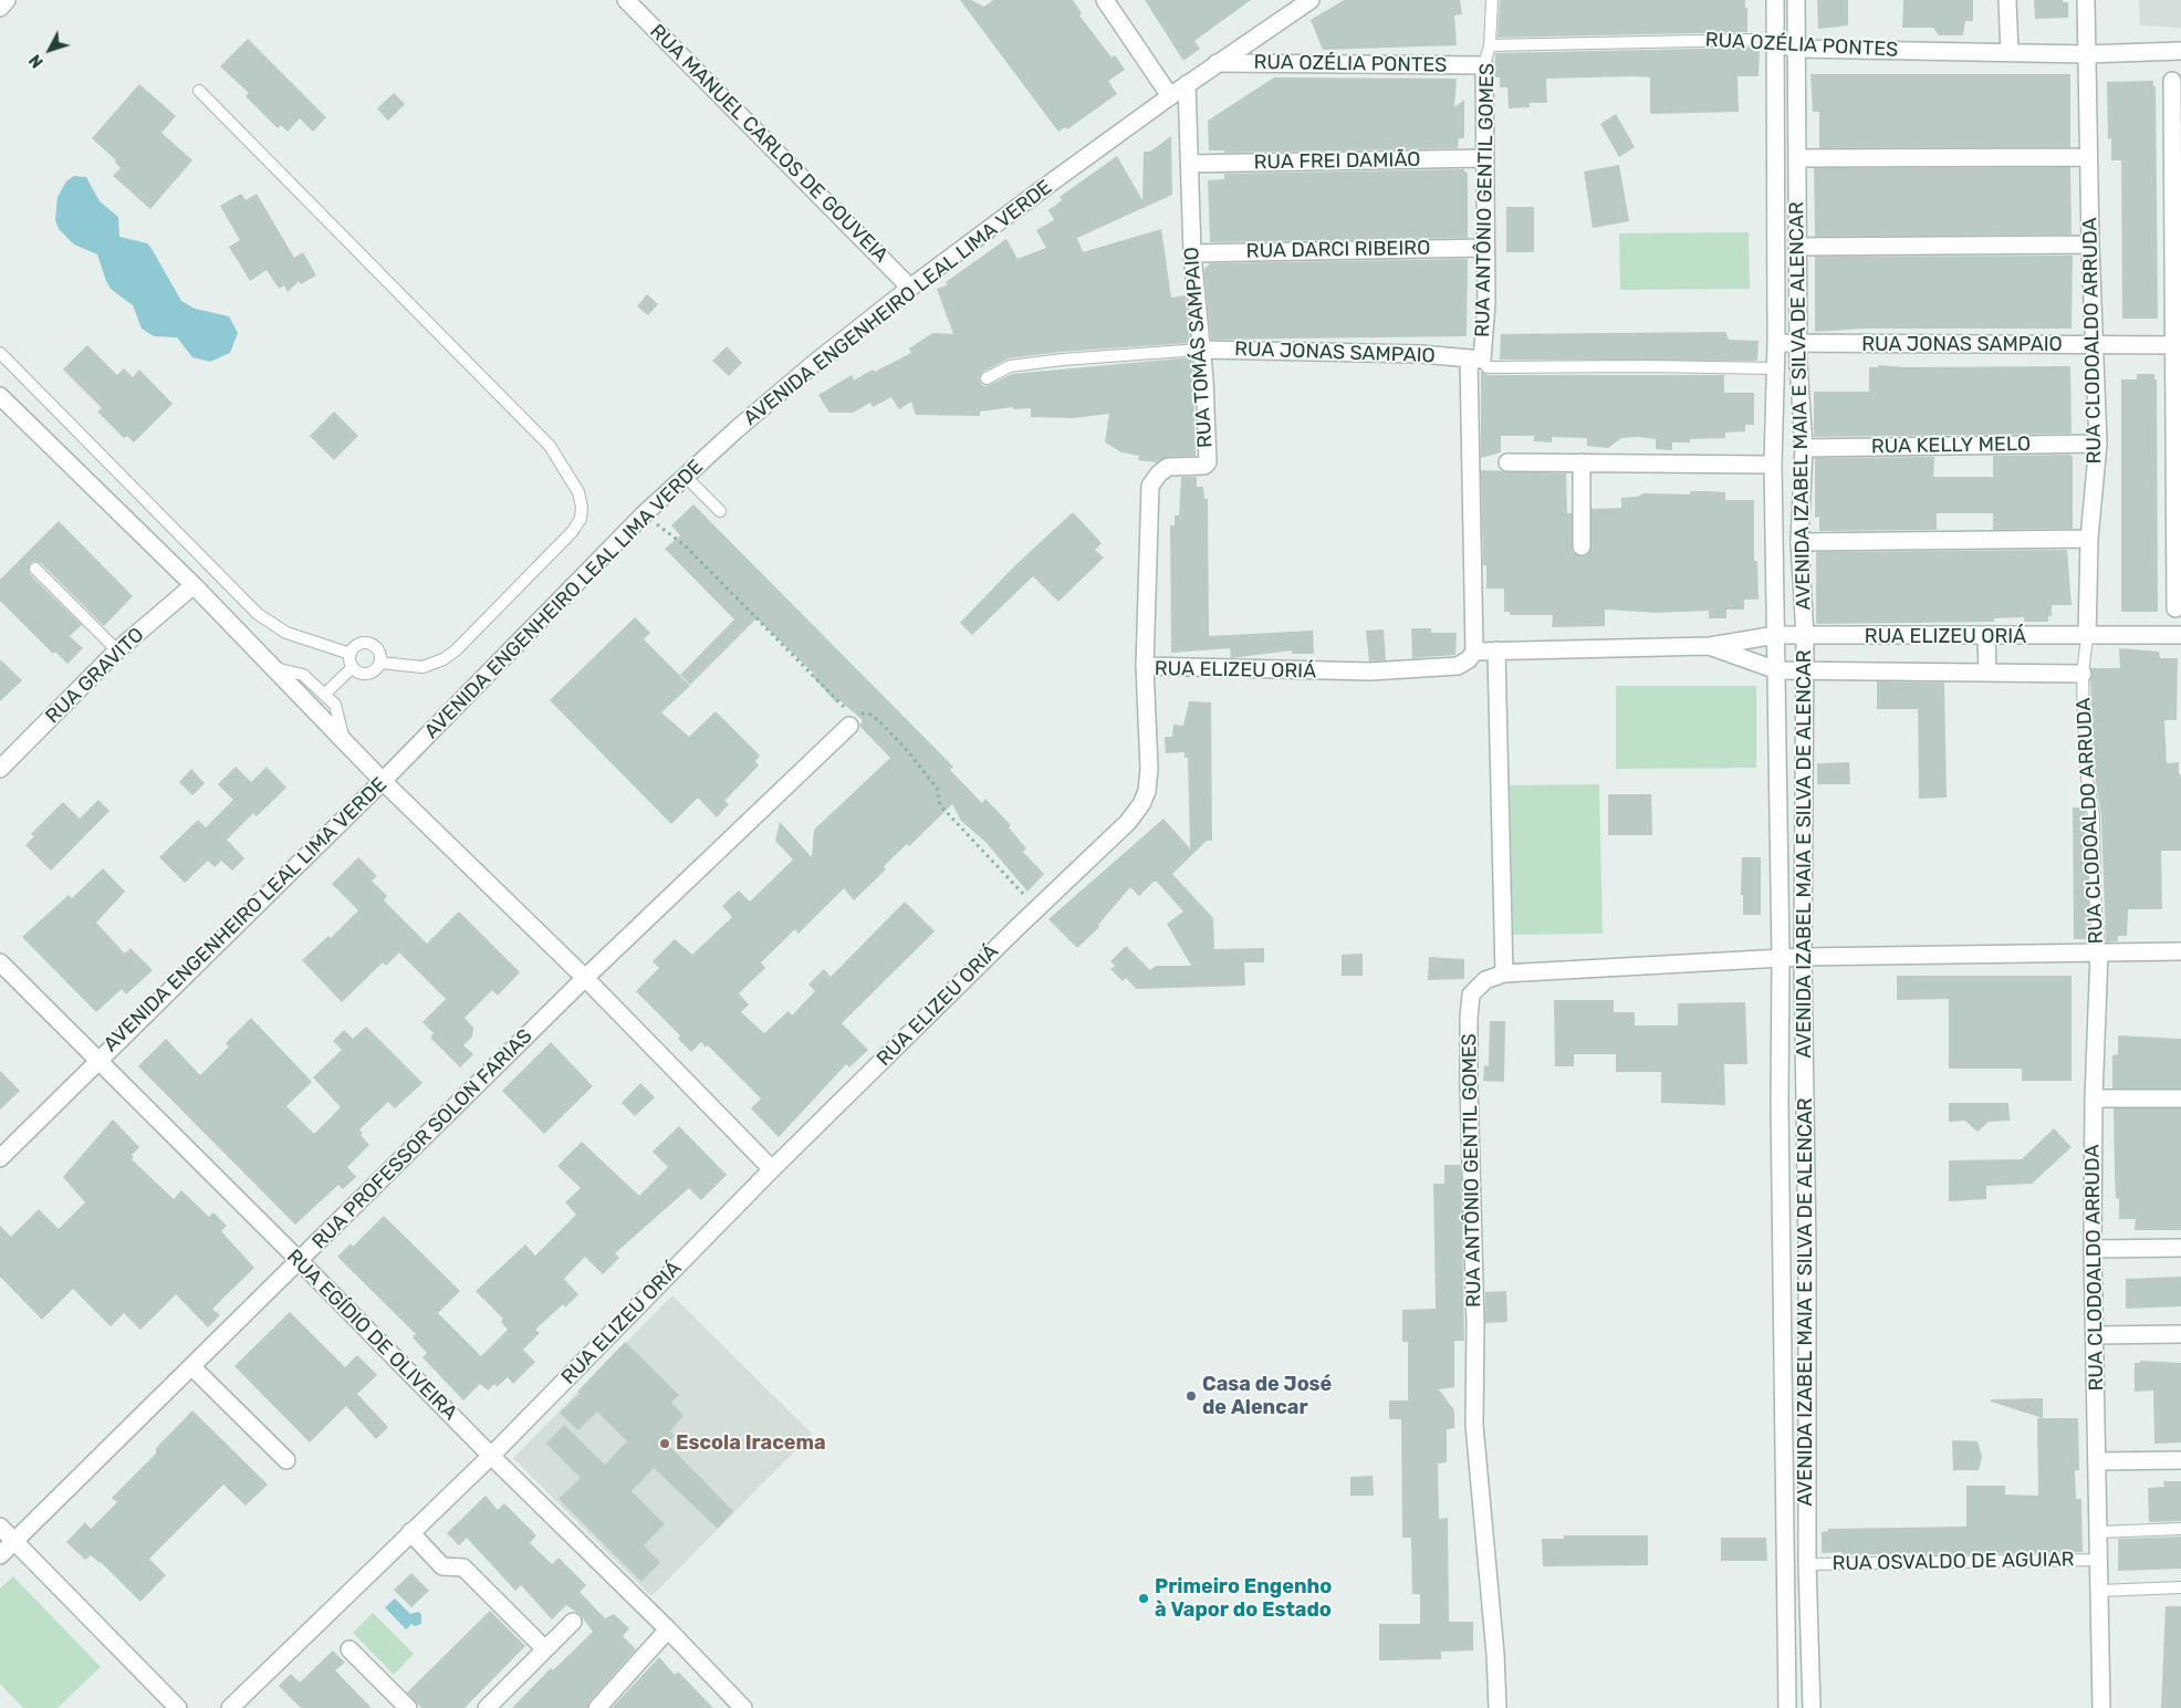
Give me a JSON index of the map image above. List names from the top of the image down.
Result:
{
  "streets": {
    "street": [
      "RUA OZÉLIA PONTES",
      "RUA MANUEL CARLOS DE GOUVEIA",
      "RUA FREI DAMIÃO",
      "RUA ANTÔNIO GENTIL GOMES",
      "RUA DARCI RIBEIRO",
      "AVENIDA ENGENHEIRO LEAL LIMA VERDE",
      "RUA CLODOALDO ARRUDA",
      "RUA JONAS SAMPAIO",
      "RUA TOMÁS SAMPAIO",
      "AVENIDA IZABEL MAIA E SILVA DE ALENCAR",
      "RUA KELLY MELO",
      "RUA ELIZEU ORIÁ",
      "RUA GRAVITO",
      "RUA PROFESSOR SOLON FARIAS",
      "RUA EGÍDIO DE OLIVEIRA"
    ],
    "lane": ["RUA OSVALDO DE AGUIAR"]
  },
  "crossings": [
    ["RUA OZÉLIA PONTES", "RUA ANTÔNIO GENTIL GOMES"],
    ["RUA OZÉLIA PONTES", "AVENIDA ENGENHEIRO LEAL LIMA VERDE"],
    ["RUA OZÉLIA PONTES", "RUA CLODOALDO ARRUDA"],
    ["RUA OZÉLIA PONTES", "AVENIDA IZABEL MAIA E SILVA DE ALENCAR"],
    ["RUA MANUEL CARLOS DE GOUVEIA", "AVENIDA ENGENHEIRO LEAL LIMA VERDE"],
    ["RUA FREI DAMIÃO", "RUA ANTÔNIO GENTIL GOMES"],
    ["RUA FREI DAMIÃO", "RUA TOMÁS SAMPAIO"],
    ["RUA ANTÔNIO GENTIL GOMES", "RUA DARCI RIBEIRO"],
    ["RUA ANTÔNIO GENTIL GOMES", "RUA JONAS SAMPAIO"],
    ["RUA ANTÔNIO GENTIL GOMES", "RUA ELIZEU ORIÁ"],
    ["RUA DARCI RIBEIRO", "RUA TOMÁS SAMPAIO"],
    ["AVENIDA ENGENHEIRO LEAL LIMA VERDE", "RUA TOMÁS SAMPAIO"],
    ["AVENIDA ENGENHEIRO LEAL LIMA VERDE", "RUA EGÍDIO DE OLIVEIRA"],
    ["RUA CLODOALDO ARRUDA", "RUA JONAS SAMPAIO"],
    ["RUA CLODOALDO ARRUDA", "RUA KELLY MELO"],
    ["RUA CLODOALDO ARRUDA", "RUA ELIZEU ORIÁ"],
    ["RUA CLODOALDO ARRUDA", "RUA OSVALDO DE AGUIAR"],
    ["RUA JONAS SAMPAIO", "RUA TOMÁS SAMPAIO"],
    ["RUA JONAS SAMPAIO", "AVENIDA IZABEL MAIA E SILVA DE ALENCAR"],
    ["RUA TOMÁS SAMPAIO", "RUA ELIZEU ORIÁ"],
    ["AVENIDA IZABEL MAIA E SILVA DE ALENCAR", "RUA KELLY MELO"],
    ["AVENIDA IZABEL MAIA E SILVA DE ALENCAR", "RUA ELIZEU ORIÁ"],
    ["AVENIDA IZABEL MAIA E SILVA DE ALENCAR", "RUA OSVALDO DE AGUIAR"],
    ["RUA ELIZEU ORIÁ", "RUA EGÍDIO DE OLIVEIRA"],
    ["RUA PROFESSOR SOLON FARIAS", "RUA EGÍDIO DE OLIVEIRA"]
  ],
  "places": ["Casa de José de Alencar", "Escola Iracema", "Primeiro Engenho à Vapor do Estado"],
  "north": "bottom left"
}
